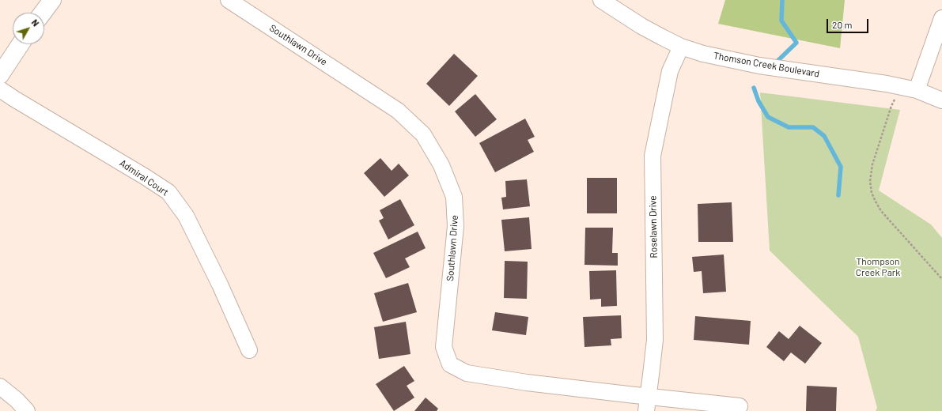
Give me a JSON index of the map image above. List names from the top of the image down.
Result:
{
  "streets": {
    "street": [
      "Southlawn Drive",
      "Thomson Creek Boulevard",
      "Admiral Court",
      "Roselawn Drive"
    ]
  },
  "crossings": [
    ["Southlawn Drive", "Roselawn Drive"],
    ["Thomson Creek Boulevard", "Roselawn Drive"]
  ],
  "parks": ["Thompson Creek Park"],
  "scale_bar": "20 m",
  "north": "top right"
}
